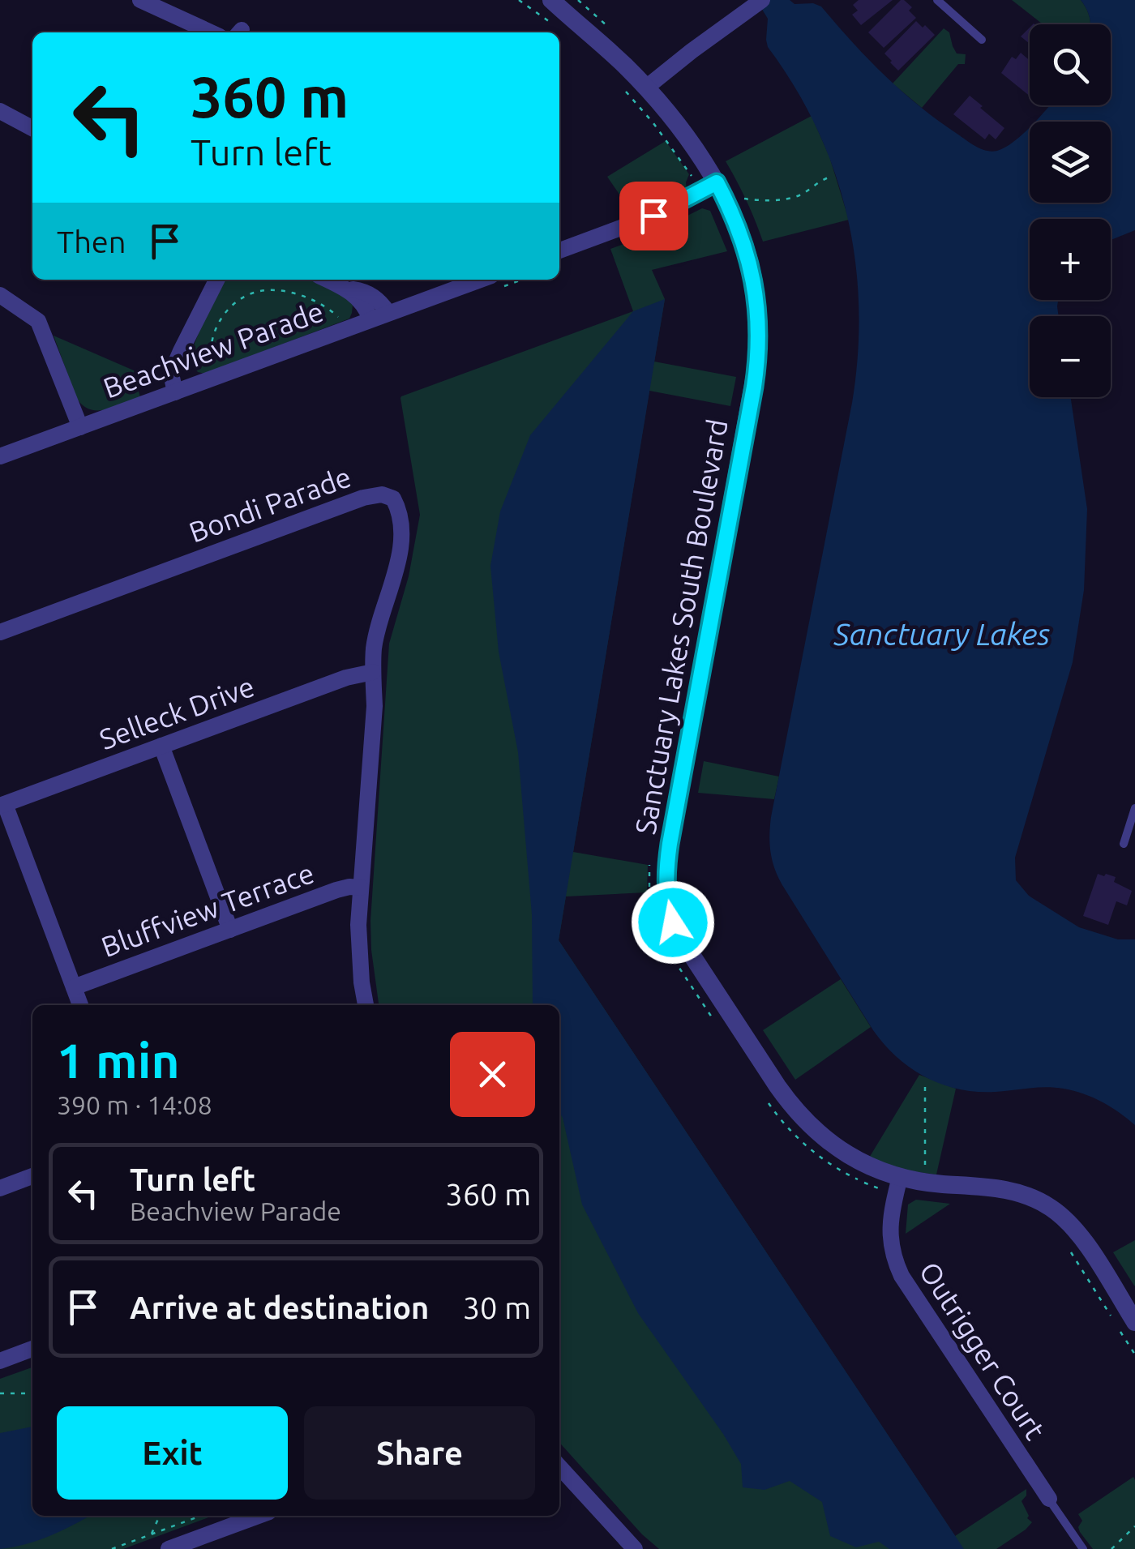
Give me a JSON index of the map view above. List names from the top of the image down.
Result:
{
  "streets": {
    "street": [
      "Beachview Parade",
      "Bondi Parade",
      "Sanctuary Lakes South Boulevard",
      "Selleck Drive",
      "Bluffview Terrace",
      "Outrigger Court"
    ]
  },
  "crossings": [
    ["Bondi Parade", "Selleck Drive"],
    ["Bondi Parade", "Bluffview Terrace"],
    ["Sanctuary Lakes South Boulevard", "Outrigger Court"]
  ],
  "water": ["Sanctuary Lakes"],
  "page": {
    "map_buttons": ["+", "−"],
    "turn": ["360 m", "Turn left"],
    "then": "Then",
    "heading": ["1 min", "390 m · 14:08"],
    "list": [
      {
        "name": "Turn left",
        "note": "Beachview Parade",
        "value": "360 m"
      },
      {
        "name": "Arrive at destination",
        "value": "30 m"
      }
    ],
    "buttons": ["Exit", "Share"]
  }
}
